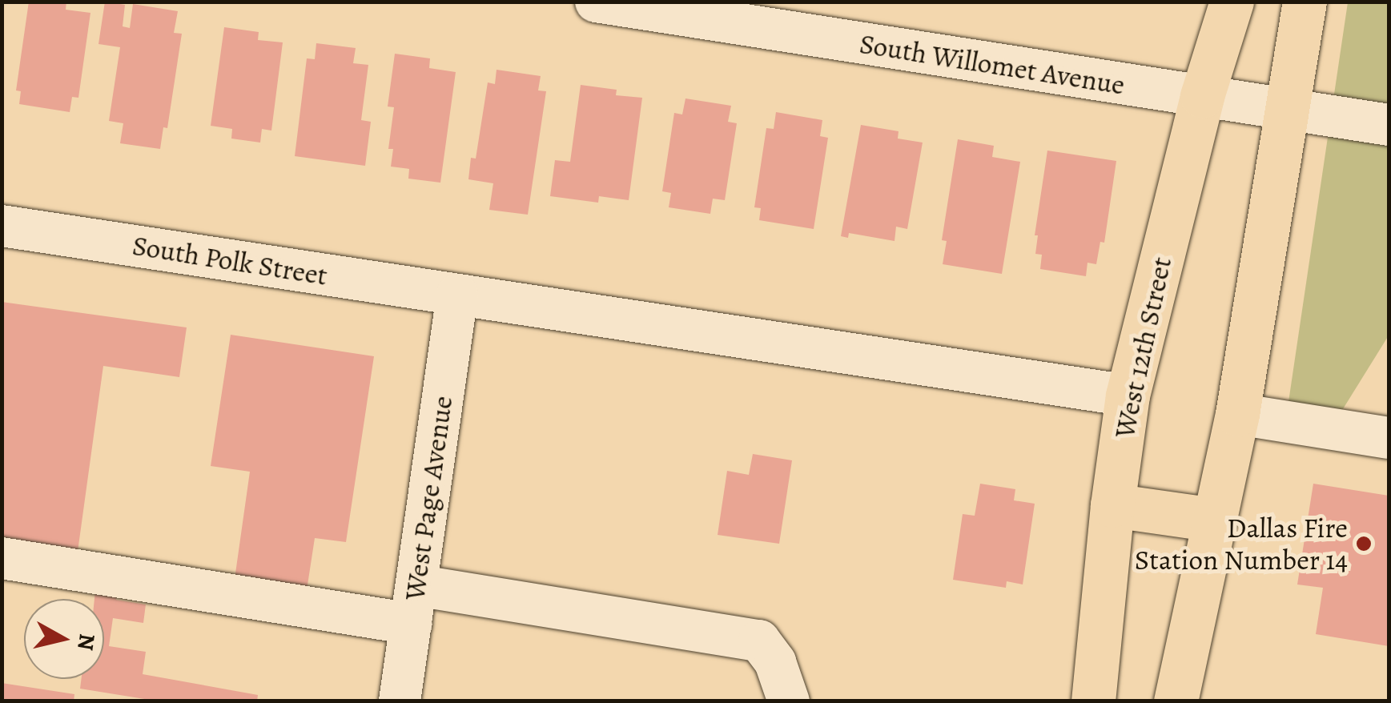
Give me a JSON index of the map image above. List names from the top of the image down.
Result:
{
  "streets": {
    "main road": ["West 12th Street"],
    "street": ["South Willomet Avenue", "South Polk Street", "West Page Avenue"]
  },
  "crossings": [
    ["South Willomet Avenue", "West 12th Street"],
    ["South Polk Street", "West 12th Street"],
    ["South Polk Street", "West Page Avenue"]
  ],
  "places": ["Dallas Fire Station Number 14"],
  "north": "right"
}
